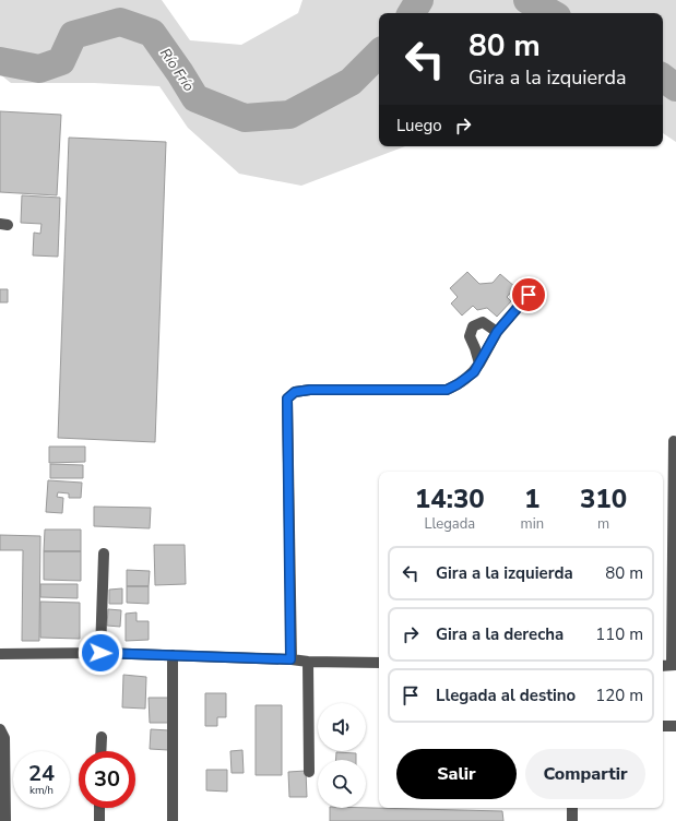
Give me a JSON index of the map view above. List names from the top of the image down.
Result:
{
  "water": ["Río Frío"],
  "page": {
    "turn": ["80 m", "Gira a la izquierda"],
    "then": "Luego",
    "eta": [
      "14:30",
      "Llegada",
      "1",
      "min",
      "310",
      "m"
    ],
    "list": [
      {
        "name": "Gira a la izquierda",
        "value": "80 m"
      },
      {
        "name": "Gira a la derecha",
        "value": "110 m"
      },
      {
        "name": "Llegada al destino",
        "value": "120 m"
      }
    ],
    "buttons": ["Salir", "Compartir"],
    "speed": "24 km/h",
    "limit": "30"
  }
}
